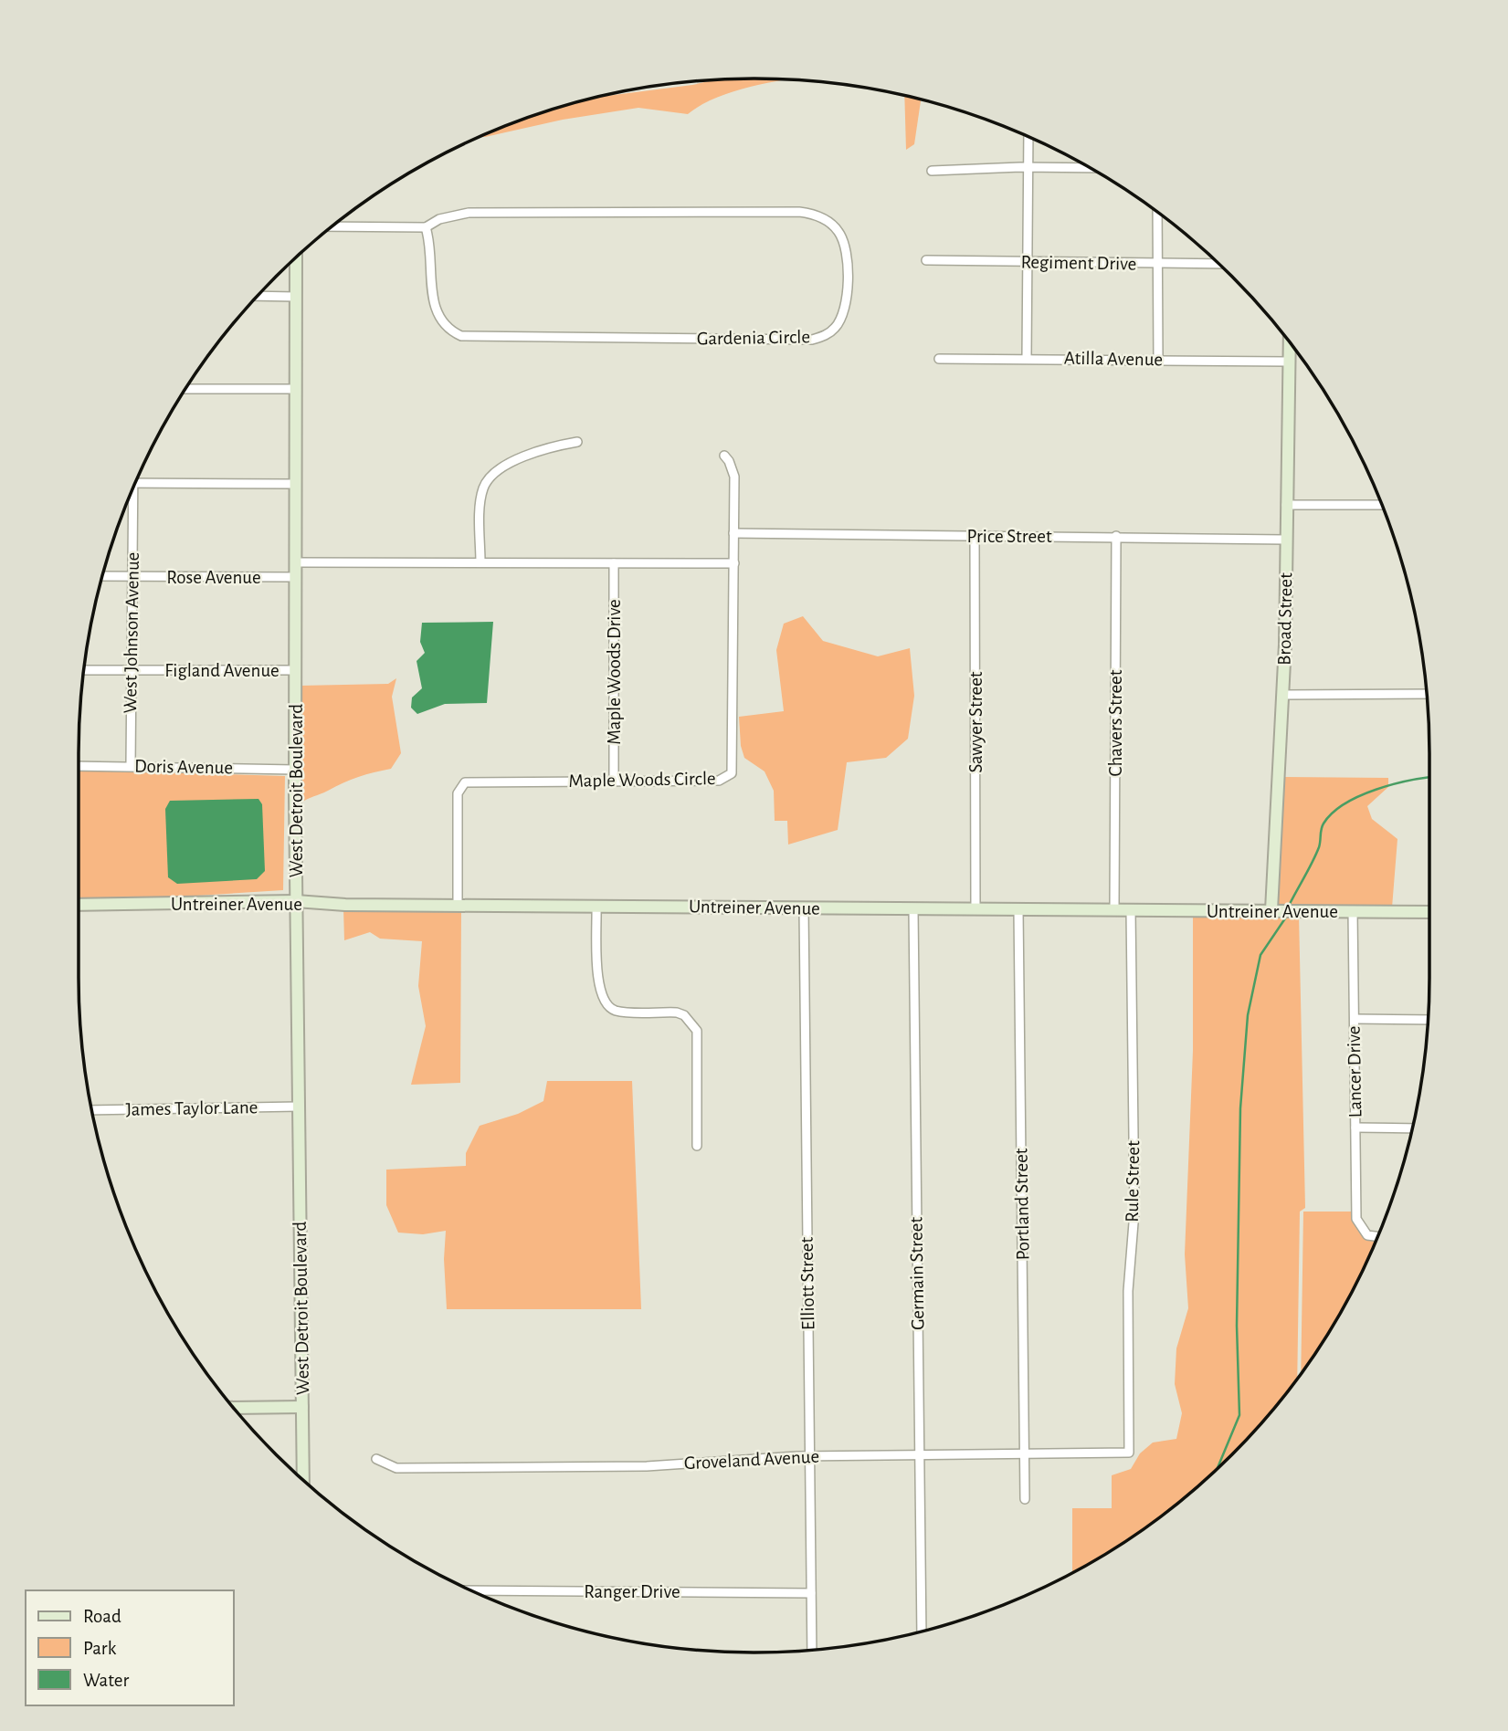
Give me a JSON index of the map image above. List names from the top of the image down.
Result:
{
  "streets": {
    "street": [
      "Regiment Drive",
      "Gardenia Circle",
      "Atilla Avenue",
      "Price Street",
      "Rose Avenue",
      "Broad Street",
      "West Johnson Avenue",
      "Figland Avenue",
      "Maple Woods Drive",
      "Sawyer Street",
      "Chavers Street",
      "Doris Avenue",
      "Maple Woods Circle",
      "West Detroit Boulevard",
      "Untreiner Avenue",
      "Lancer Drive",
      "James Taylor Lane",
      "Rule Street",
      "Portland Street",
      "Germain Street",
      "Elliott Street",
      "Groveland Avenue",
      "Ranger Drive"
    ]
  },
  "crossings": [
    ["Atilla Avenue", "Broad Street"],
    ["Price Street", "Broad Street"],
    ["Price Street", "Sawyer Street"],
    ["Price Street", "Chavers Street"],
    ["Price Street", "Maple Woods Circle"],
    ["Rose Avenue", "West Johnson Avenue"],
    ["Rose Avenue", "West Detroit Boulevard"],
    ["Broad Street", "Untreiner Avenue"],
    ["West Johnson Avenue", "Figland Avenue"],
    ["West Johnson Avenue", "Doris Avenue"],
    ["Figland Avenue", "West Detroit Boulevard"],
    ["Maple Woods Drive", "Maple Woods Circle"],
    ["Sawyer Street", "Untreiner Avenue"],
    ["Chavers Street", "Untreiner Avenue"],
    ["Doris Avenue", "West Detroit Boulevard"],
    ["Maple Woods Circle", "Untreiner Avenue"],
    ["West Detroit Boulevard", "Untreiner Avenue"],
    ["West Detroit Boulevard", "James Taylor Lane"],
    ["Untreiner Avenue", "Lancer Drive"],
    ["Untreiner Avenue", "Rule Street"],
    ["Untreiner Avenue", "Portland Street"],
    ["Untreiner Avenue", "Germain Street"],
    ["Untreiner Avenue", "Elliott Street"],
    ["Rule Street", "Groveland Avenue"],
    ["Portland Street", "Groveland Avenue"],
    ["Germain Street", "Groveland Avenue"],
    ["Elliott Street", "Groveland Avenue"],
    ["Elliott Street", "Ranger Drive"]
  ],
  "legend": ["Road", "Park", "Water"]
}
